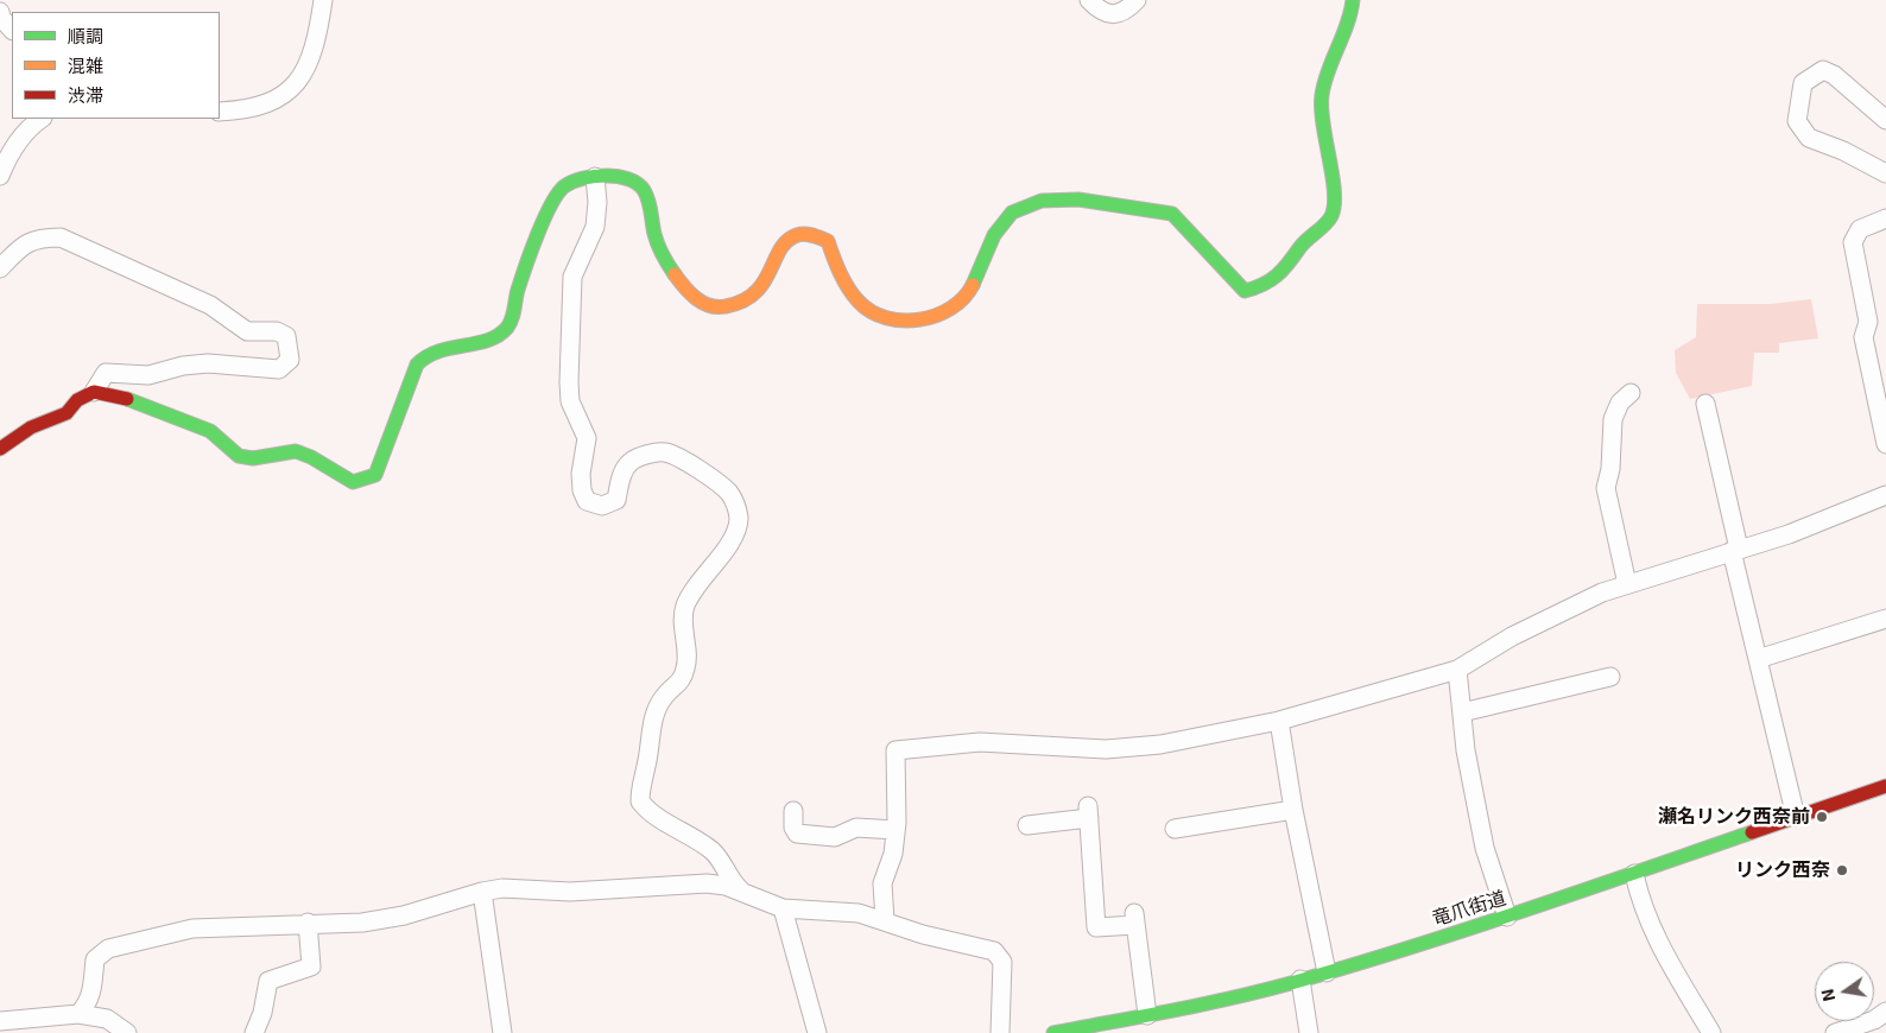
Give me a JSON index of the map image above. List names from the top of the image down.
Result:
{
  "streets": {
    "street": ["竜爪街道"]
  },
  "places": ["瀬名リンク西奈前", "リンク西奈"],
  "legend": ["順調", "混雑", "渋滞"],
  "north": "left"
}
